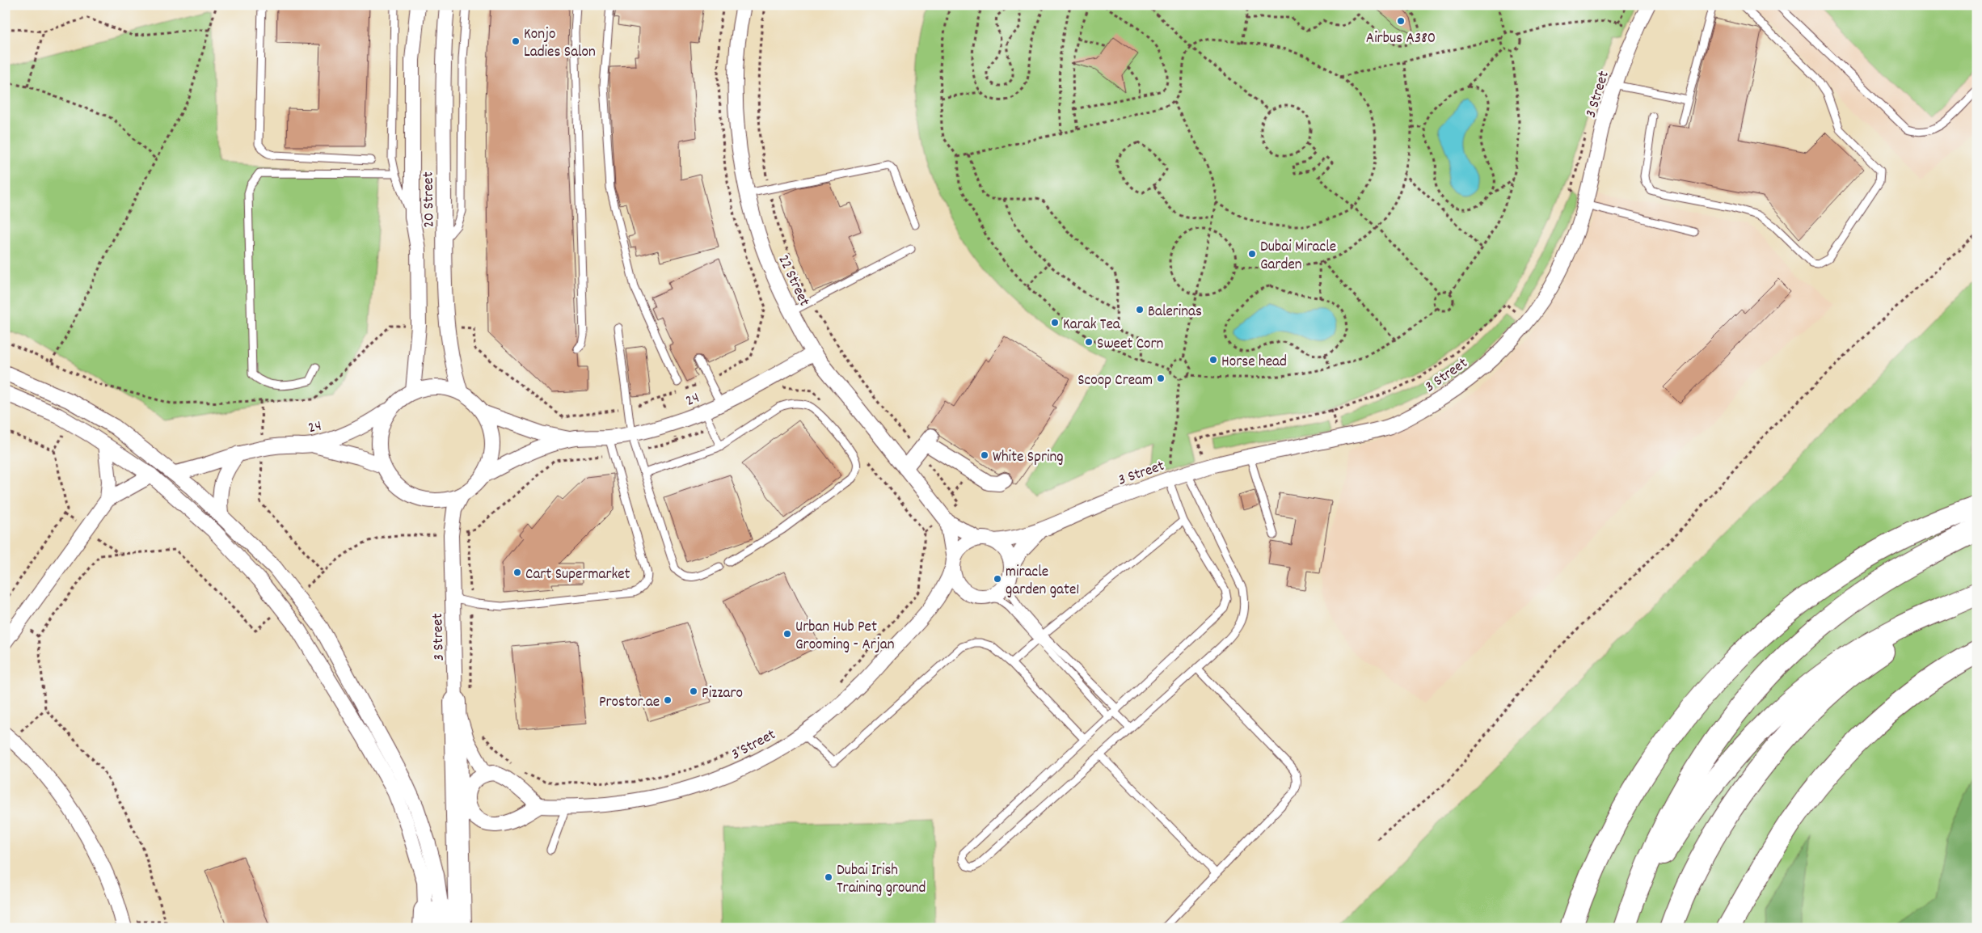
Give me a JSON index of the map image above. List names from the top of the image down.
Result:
{
  "streets": {
    "street": [
      "3 Street",
      "20 Street",
      "22 Street",
      "24"
    ]
  },
  "crossings": [
    ["3 Street", "20 Street"],
    ["3 Street", "22 Street"],
    ["3 Street", "24"],
    ["20 Street", "24"],
    ["22 Street", "24"]
  ],
  "places": [
    "Airbus A380",
    "Konjo Ladies Salon",
    "Dubai Miracle Garden",
    "Balerinas",
    "Karak Tea",
    "Sweet Corn",
    "Horse head",
    "Scoop Cream",
    "White Spring",
    "Cart Supermarket",
    "miracle garden gate1",
    "Urban Hub Pet Grooming - Arjan",
    "Pizzaro",
    "Prostor.ae",
    "Dubai Irish Training ground"
  ]
}
